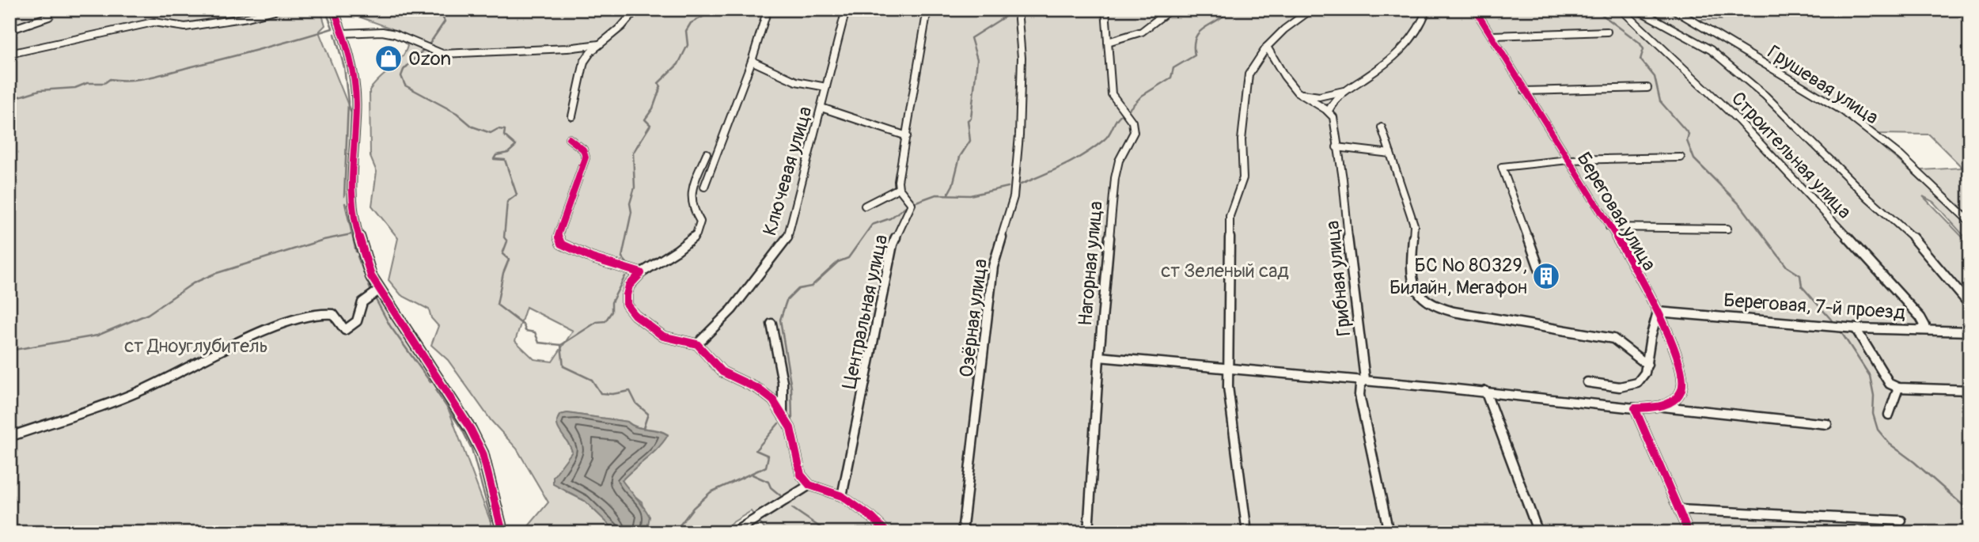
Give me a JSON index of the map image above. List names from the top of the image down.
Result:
{
  "streets": {
    "street": [
      "Грушевая улица",
      "Строительная улица",
      "Ключевая улица",
      "Береговая улица",
      "Нагорная улица",
      "Грибная улица",
      "Береговая, 7-й проезд",
      "Центральная улица",
      "Озёрная улица"
    ]
  },
  "crossings": [
    ["Строительная улица", "Береговая, 7-й проезд"],
    ["Береговая улица", "Береговая, 7-й проезд"]
  ],
  "parks": ["ст Зеленый сад", "ст Дноуглубитель"],
  "places": {
    "shop": ["Ozon"],
    "building": ["БС № 80329, Билайн, Мегафон"]
  }
}
